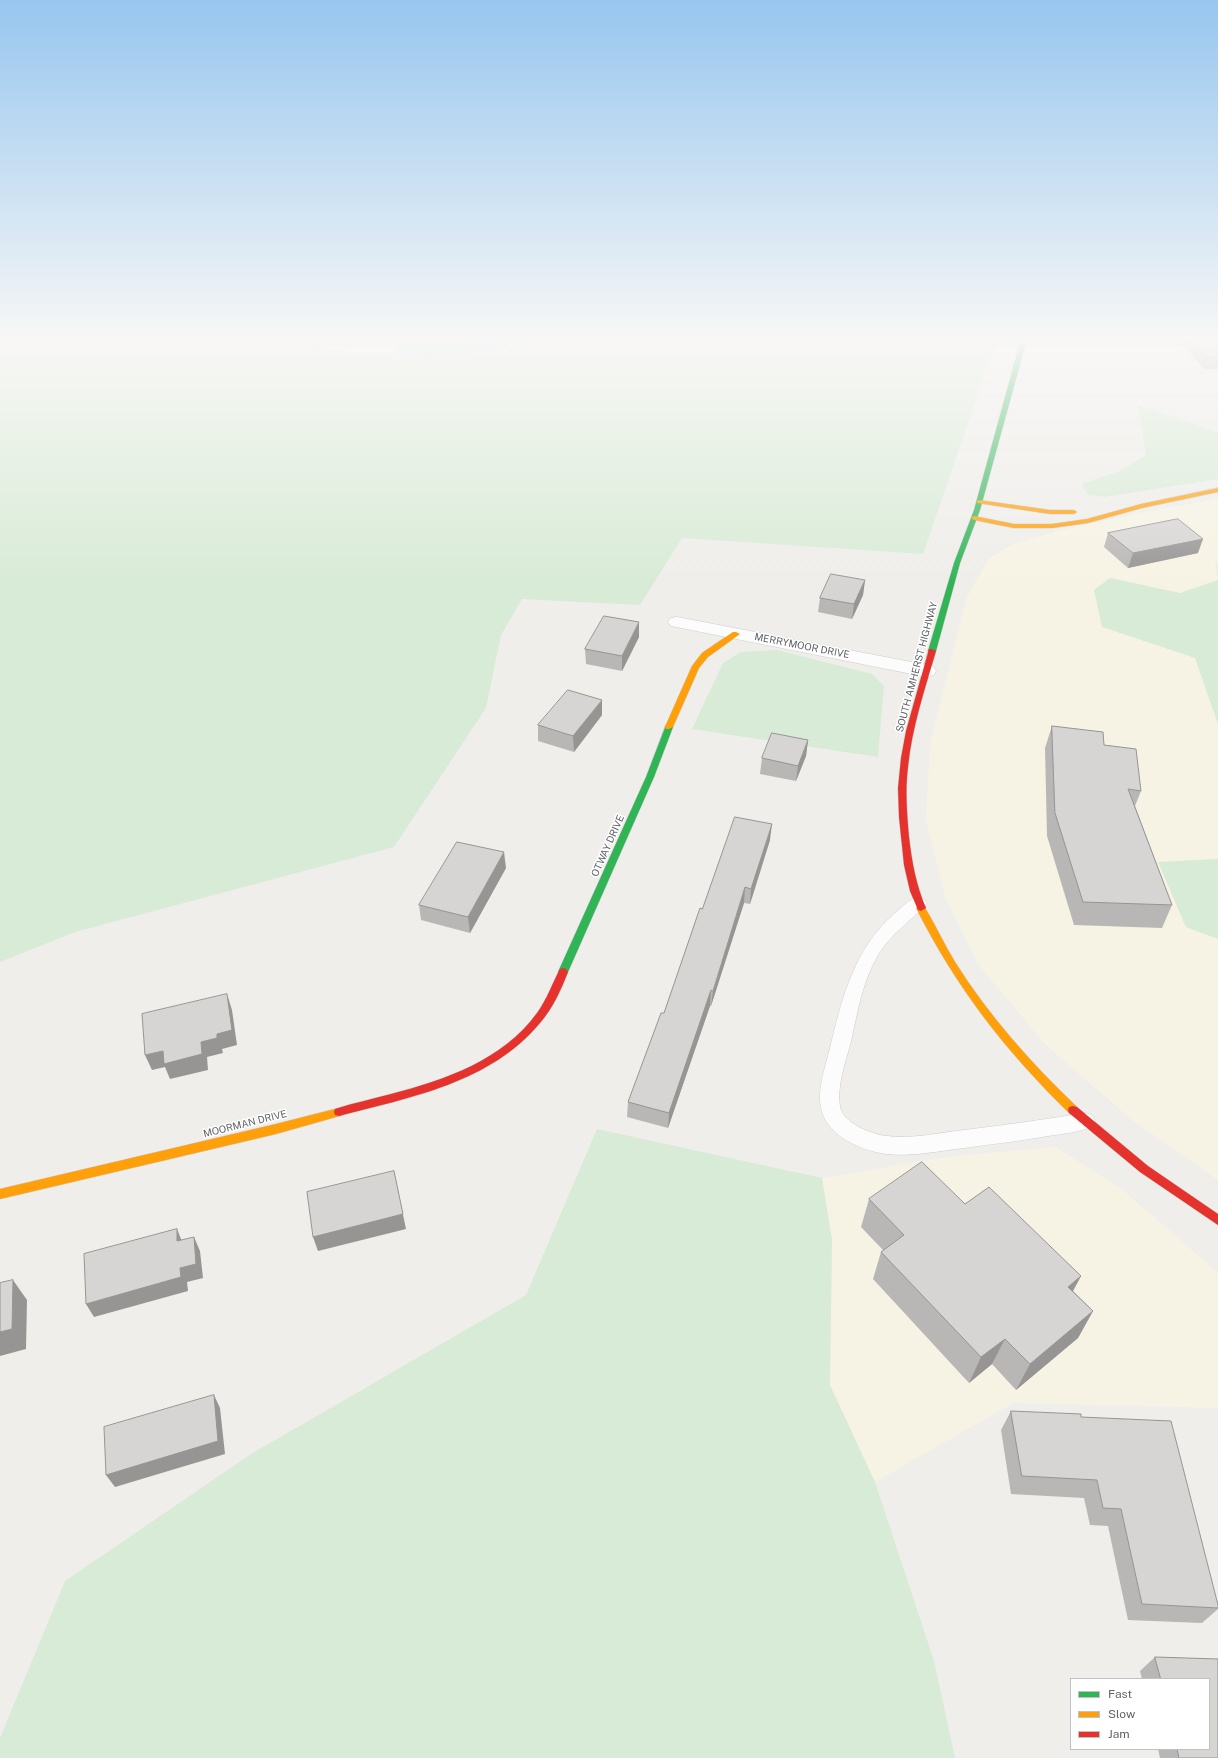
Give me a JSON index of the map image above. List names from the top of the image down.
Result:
{
  "streets": {
    "main road": ["SOUTH AMHERST HIGHWAY", "OTWAY DRIVE", "MOORMAN DRIVE"],
    "street": ["MERRYMOOR DRIVE"]
  },
  "crossings": [
    ["MERRYMOOR DRIVE", "SOUTH AMHERST HIGHWAY"],
    ["MERRYMOOR DRIVE", "OTWAY DRIVE"],
    ["OTWAY DRIVE", "MOORMAN DRIVE"]
  ],
  "legend": ["Fast", "Slow", "Jam"]
}
